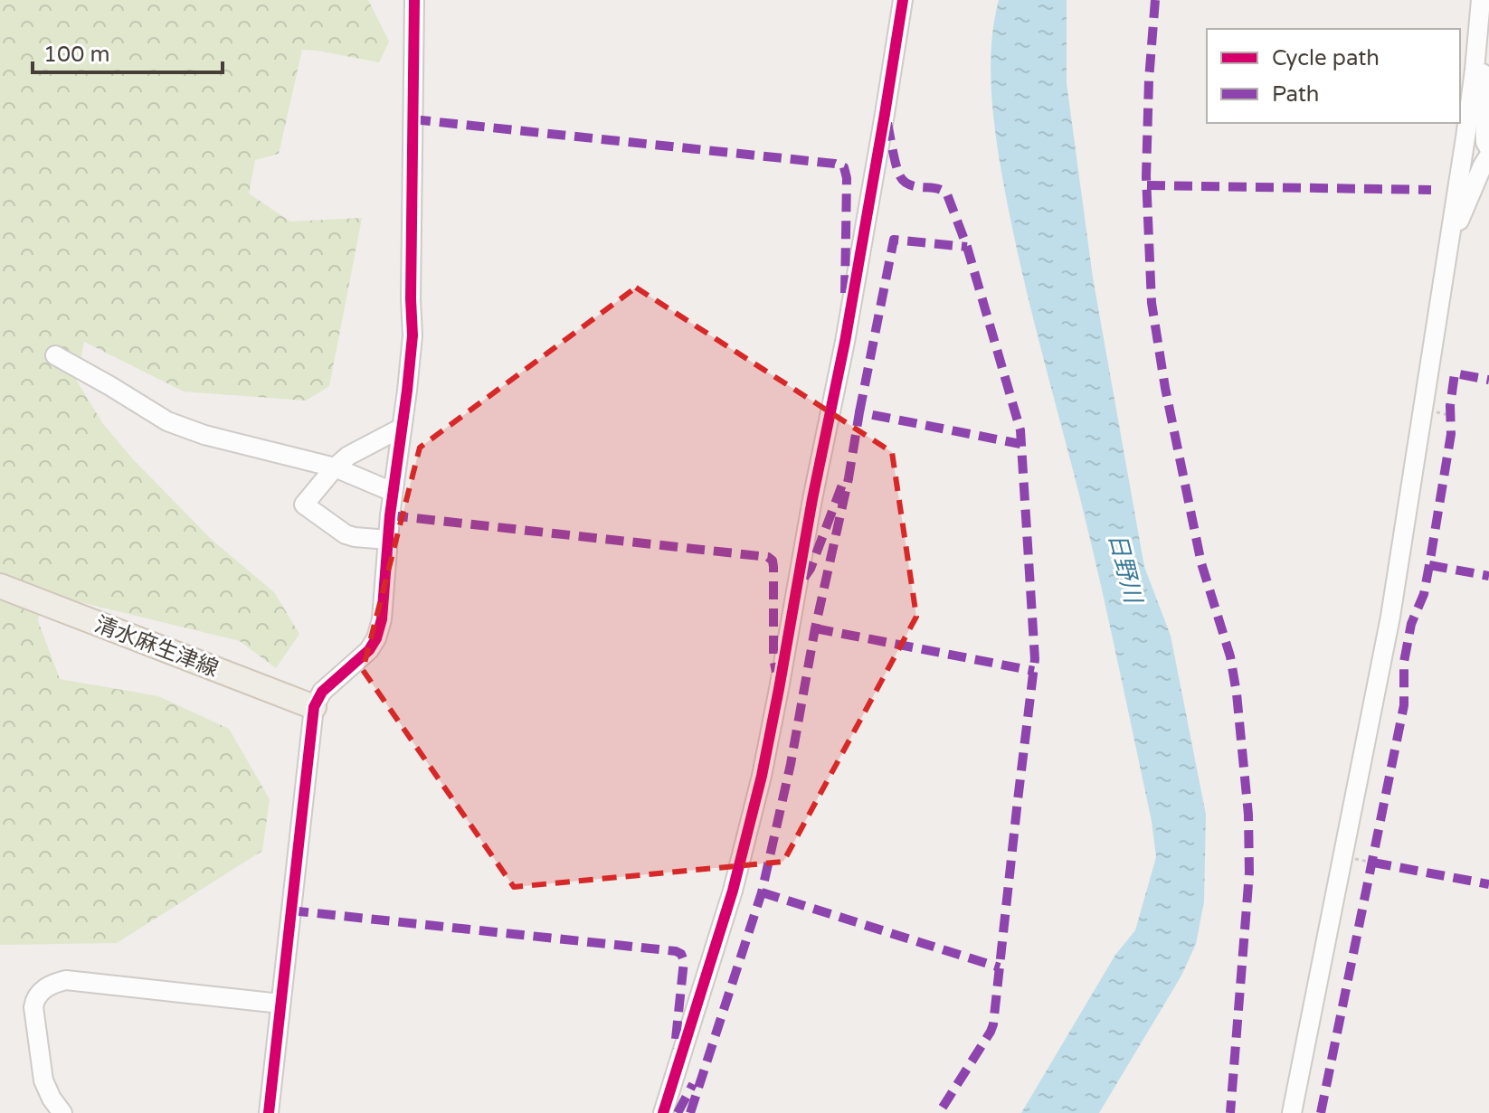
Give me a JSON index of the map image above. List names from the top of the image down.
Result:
{
  "streets": {
    "main road": ["清水麻生津線"]
  },
  "water": ["日野川"],
  "legend": ["Cycle path", "Path"],
  "scale_bar": "100 m"
}
